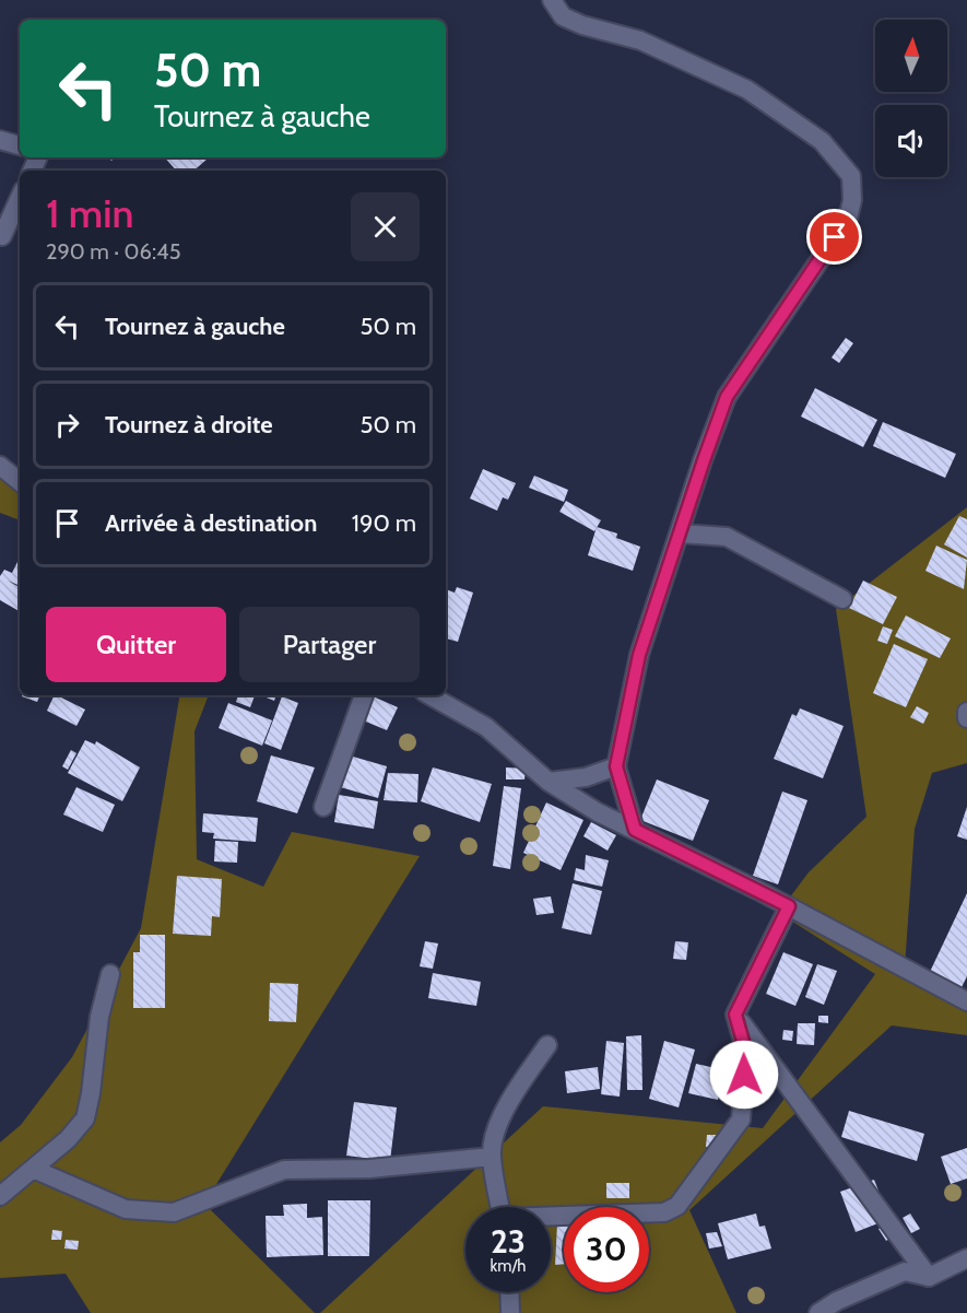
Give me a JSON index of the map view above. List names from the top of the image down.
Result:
{
  "north": "top",
  "page": {
    "turn": ["50 m", "Tournez à gauche"],
    "heading": ["1 min", "290 m · 06:45"],
    "list": [
      {
        "name": "Tournez à gauche",
        "value": "50 m"
      },
      {
        "name": "Tournez à droite",
        "value": "50 m"
      },
      {
        "name": "Arrivée à destination",
        "value": "190 m"
      }
    ],
    "buttons": ["Quitter", "Partager"],
    "speed": "23 km/h",
    "limit": "30"
  }
}
